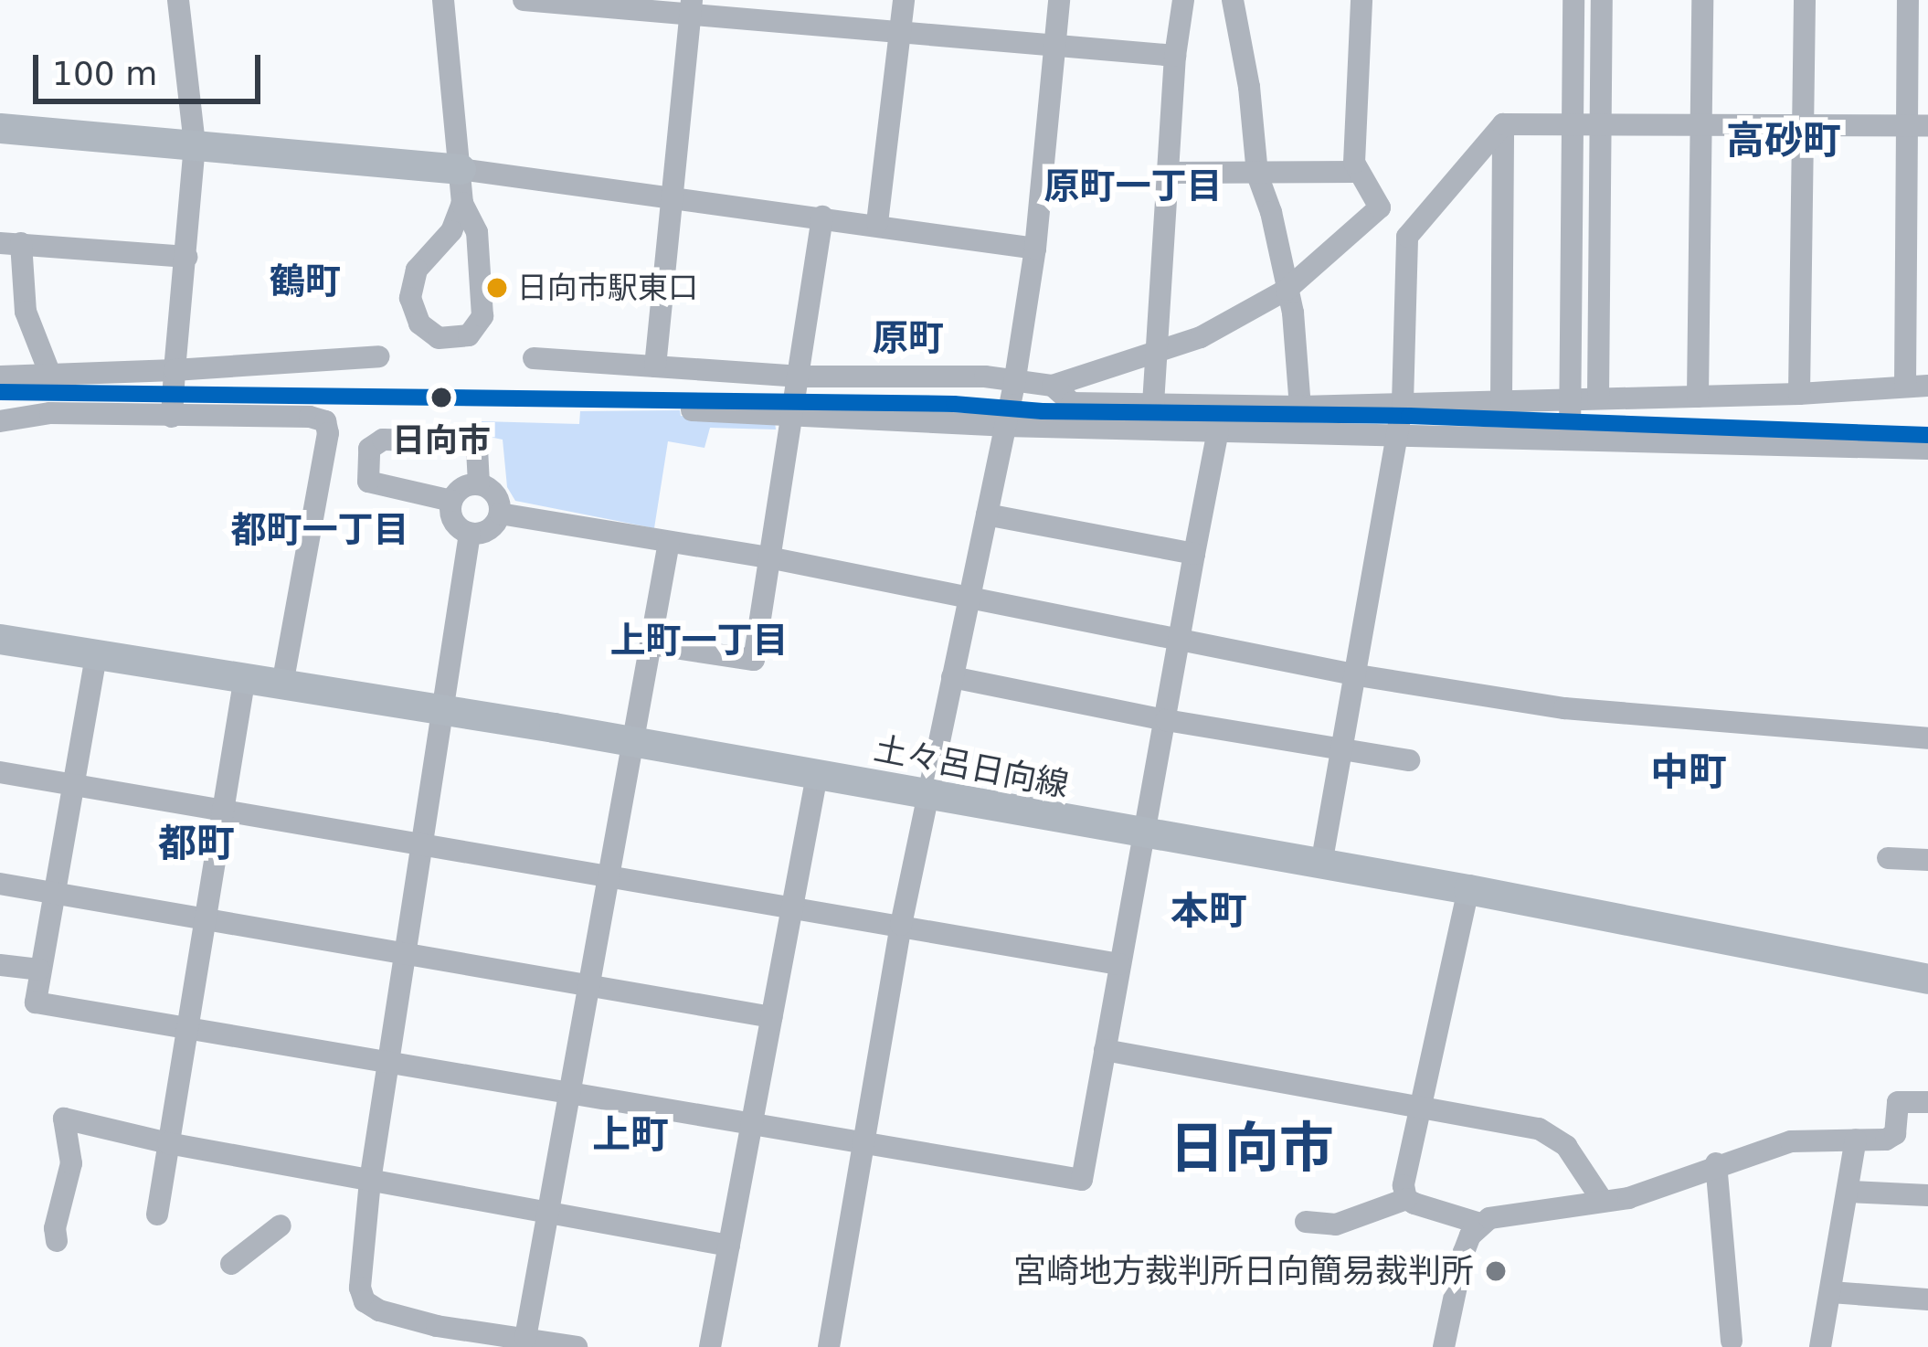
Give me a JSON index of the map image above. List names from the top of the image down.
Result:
{
  "streets": {
    "main road": ["土々呂日向線"]
  },
  "districts": [
    "高砂町",
    "原町一丁目",
    "鶴町",
    "原町",
    "都町一丁目",
    "上町一丁目",
    "中町",
    "都町",
    "本町",
    "上町",
    "日向市"
  ],
  "places": ["日向市駅東口", "日向市", "宮崎地方裁判所日向簡易裁判所"],
  "scale_bar": "100 m"
}
